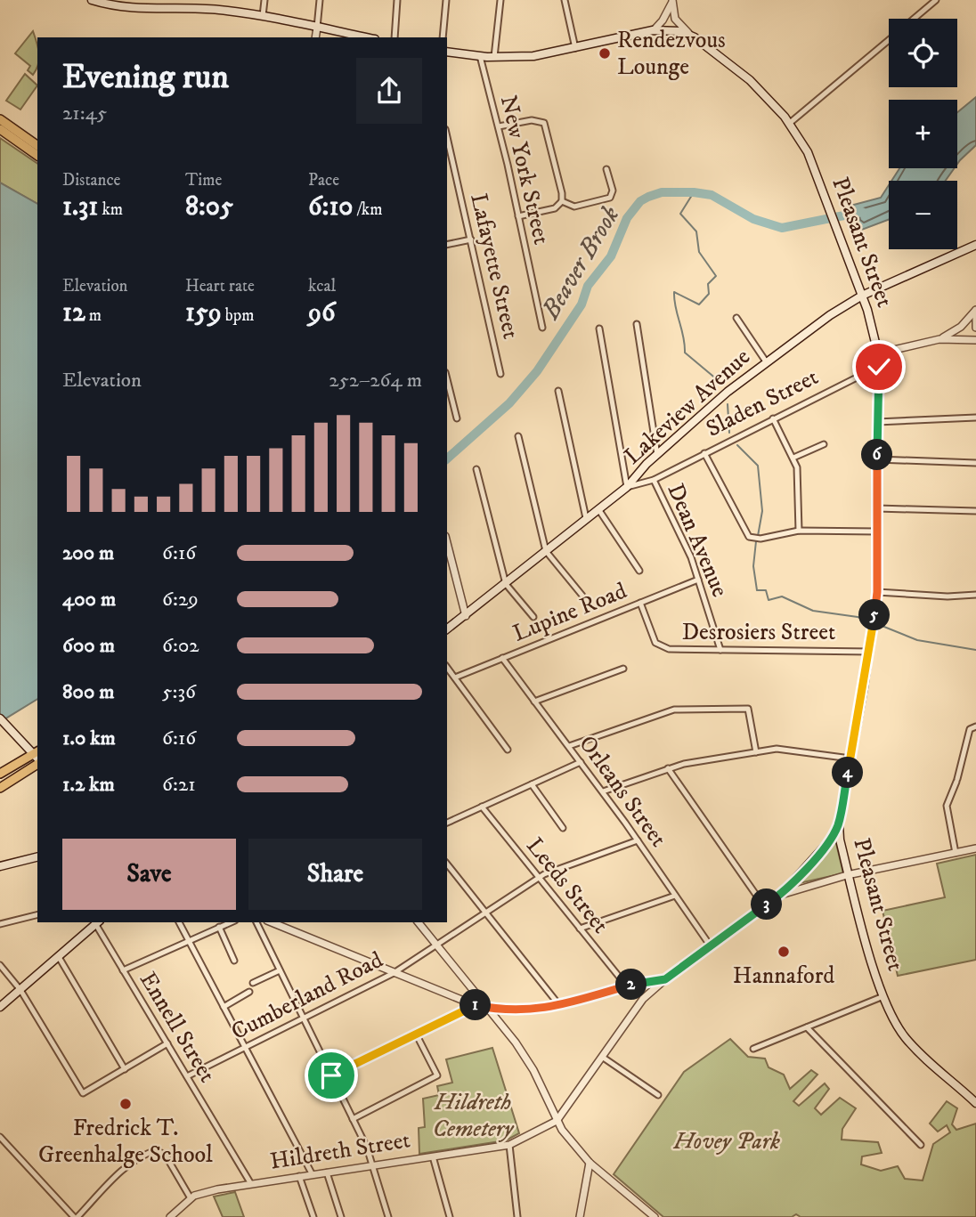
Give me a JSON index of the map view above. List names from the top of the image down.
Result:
{
  "streets": {
    "main road": ["Pleasant Street", "Lakeview Avenue"],
    "street": [
      "New York Street",
      "Lafayette Street",
      "Sladen Street",
      "Dean Avenue",
      "Lupine Road",
      "Desrosiers Street",
      "Orleans Street",
      "Leeds Street",
      "Cumberland Road",
      "Ennell Street",
      "Hildreth Street"
    ]
  },
  "crossings": [
    ["New York Street", "Pleasant Street"],
    ["Pleasant Street", "Sladen Street"],
    ["Pleasant Street", "Lakeview Avenue"],
    ["Pleasant Street", "Desrosiers Street"],
    ["Pleasant Street", "Hildreth Street"],
    ["Sladen Street", "Lakeview Avenue"],
    ["Sladen Street", "Dean Avenue"],
    ["Dean Avenue", "Lupine Road"],
    ["Dean Avenue", "Desrosiers Street"],
    ["Lupine Road", "Desrosiers Street"],
    ["Lupine Road", "Orleans Street"],
    ["Orleans Street", "Cumberland Road"],
    ["Orleans Street", "Hildreth Street"],
    ["Leeds Street", "Cumberland Road"],
    ["Cumberland Road", "Ennell Street"],
    ["Ennell Street", "Hildreth Street"]
  ],
  "water": ["Beaver Brook"],
  "parks": ["Hildreth Cemetery", "Hovey Park"],
  "places": ["Rendezvous Lounge", "Hannaford", "Fredrick T. Greenhalge School"],
  "page": {
    "map_buttons": ["+", "−"],
    "heading": ["Evening run", "21:45"],
    "stats": [
      ["Distance", "1.31 km"],
      ["Time", "8:05"],
      ["Pace", "6:10 /km"],
      ["Elevation", "12 m"],
      ["Heart rate", "159 bpm"],
      ["kcal", "96"]
    ],
    "chart": ["Elevation", "252–264 m"],
    "pins": [
      "6",
      "5",
      "4",
      "3",
      "2",
      "1"
    ],
    "list": [
      {
        "name": "200 m",
        "note": "6:16"
      },
      {
        "name": "400 m",
        "note": "6:29"
      },
      {
        "name": "600 m",
        "note": "6:02"
      },
      {
        "name": "800 m",
        "note": "5:36"
      },
      {
        "name": "1.0 km",
        "note": "6:16"
      },
      {
        "name": "1.2 km",
        "note": "6:21"
      }
    ],
    "buttons": ["Save", "Share"]
  }
}
